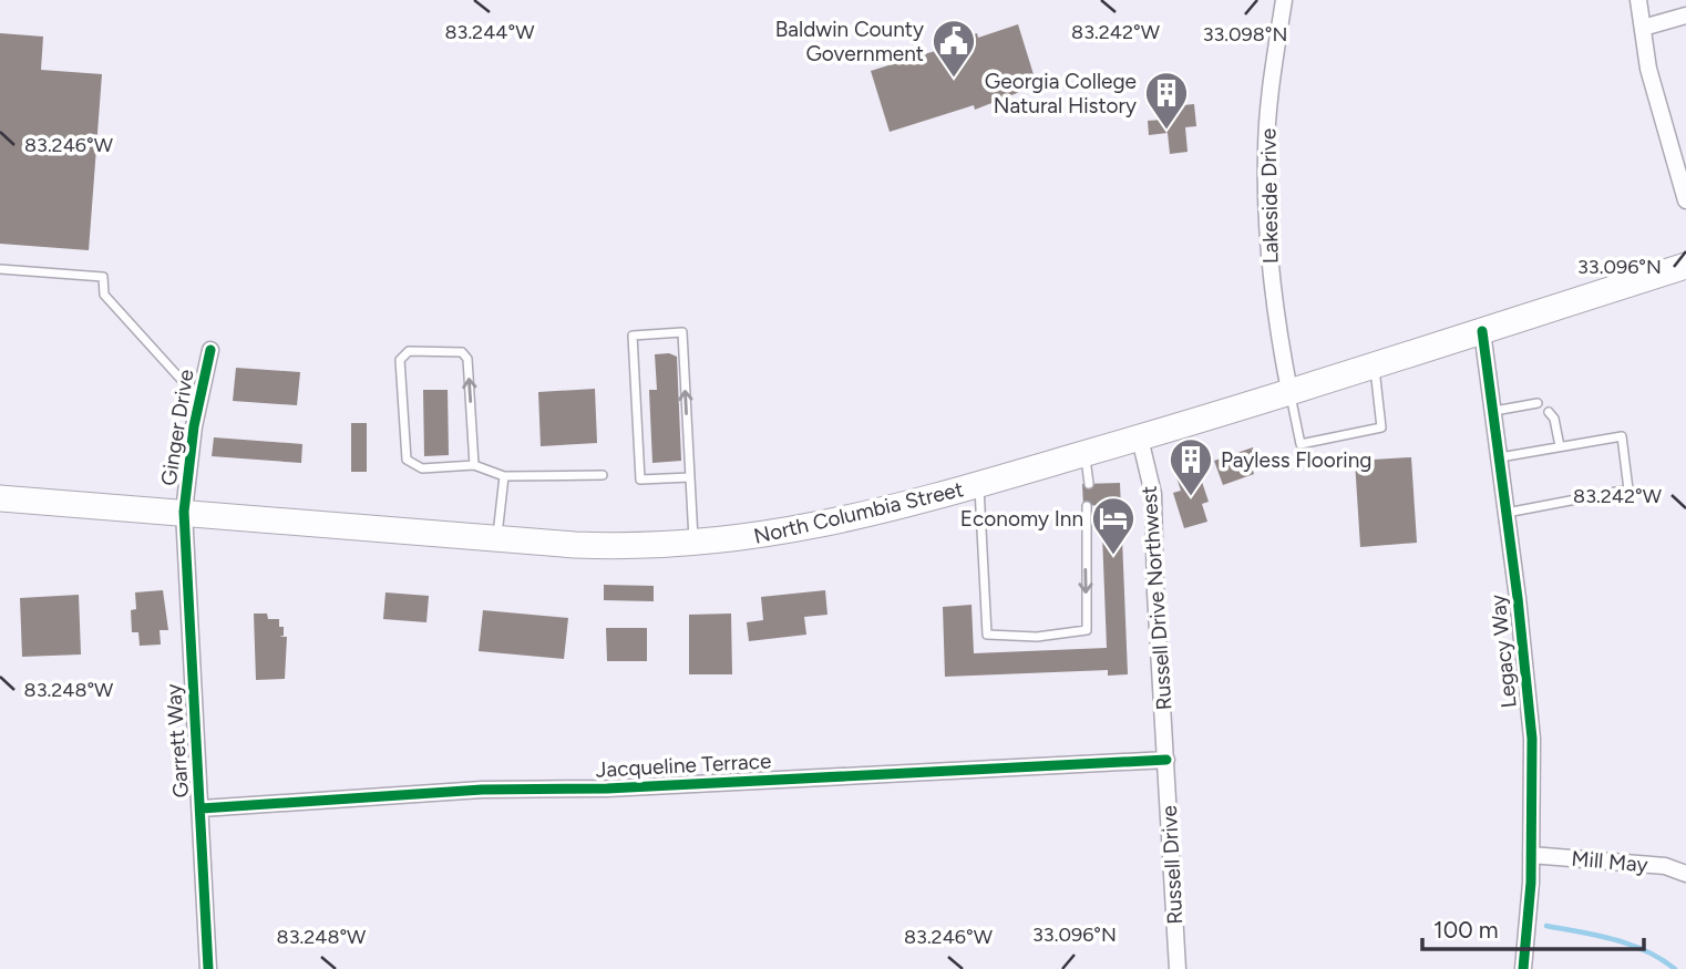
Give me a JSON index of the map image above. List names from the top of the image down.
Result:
{
  "streets": {
    "main road": ["North Columbia Street"],
    "street": [
      "Lakeside Drive",
      "Ginger Drive",
      "Russell Drive Northwest",
      "Legacy Way",
      "Garrett Way",
      "Jacqueline Terrace",
      "Mill May",
      "Russell Drive"
    ]
  },
  "crossings": [
    ["Lakeside Drive", "North Columbia Street"],
    ["Ginger Drive", "North Columbia Street"],
    ["Ginger Drive", "Garrett Way"],
    ["North Columbia Street", "Russell Drive Northwest"],
    ["North Columbia Street", "Legacy Way"],
    ["North Columbia Street", "Garrett Way"],
    ["Russell Drive Northwest", "Jacqueline Terrace"],
    ["Russell Drive Northwest", "Russell Drive"],
    ["Legacy Way", "Mill May"],
    ["Garrett Way", "Jacqueline Terrace"],
    ["Jacqueline Terrace", "Russell Drive"]
  ],
  "places": {
    "public building": ["Baldwin County Government"],
    "building": ["Georgia College Natural History", "Payless Flooring"],
    "hotel": ["Economy Inn"]
  },
  "scale_bar": "100 m",
  "coordinates": [
    "83.244°W",
    "83.242°W",
    "33.098°N",
    "83.246°W",
    "33.096°N",
    "83.248°W"
  ]
}
